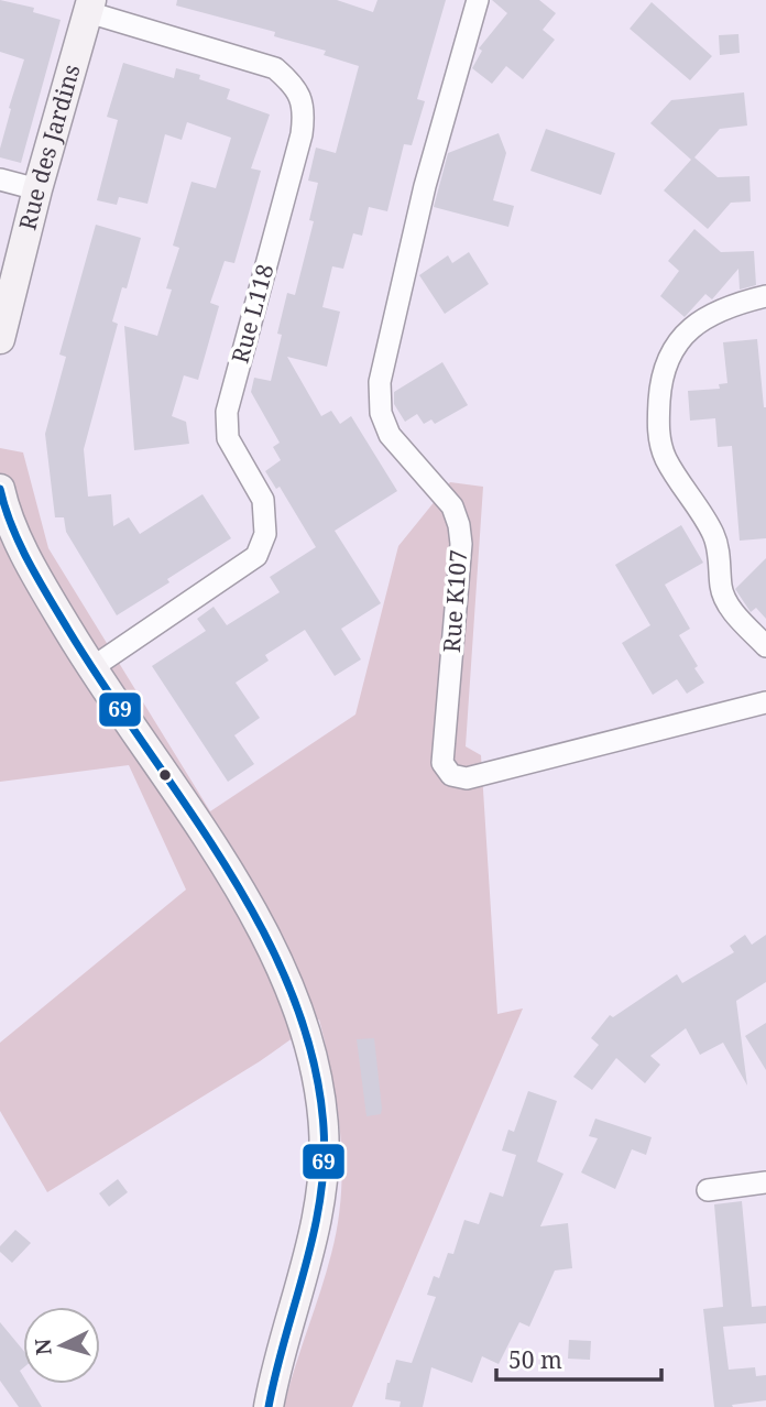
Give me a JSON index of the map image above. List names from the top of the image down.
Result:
{
  "streets": {
    "main road": ["Rue des Jardins"],
    "street": ["Rue L118", "Rue K107"]
  },
  "crossings": [
    ["Rue des Jardins", "Rue L118"]
  ],
  "lines": ["transit line 69"],
  "scale_bar": "50 m",
  "north": "left"
}
